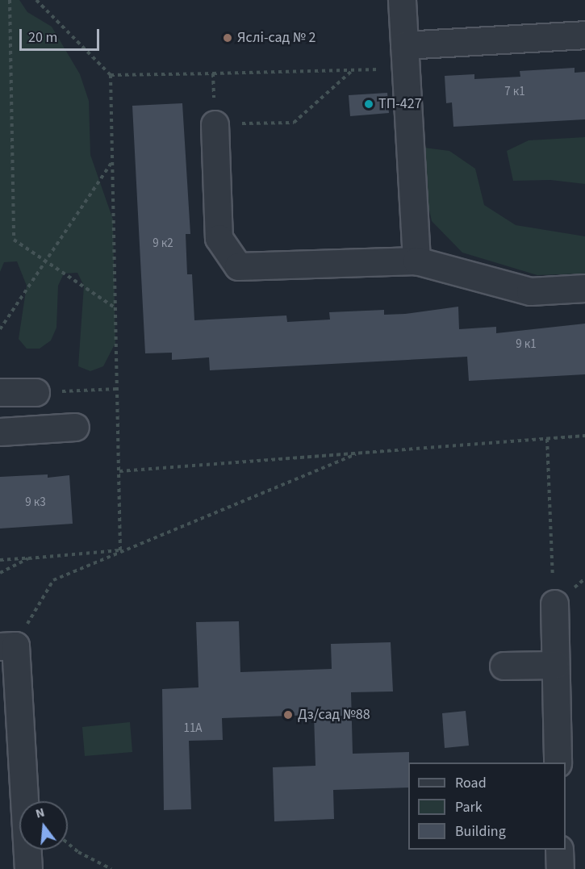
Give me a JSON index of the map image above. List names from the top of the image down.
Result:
{
  "places": ["Яслі-сад № 2", "ТП-427", "Дз/сад №88"],
  "house_numbers": [
    "7 к1",
    "9 к2",
    "9 к1",
    "9 к3",
    "11А"
  ],
  "legend": ["Road", "Park", "Building"],
  "scale_bar": "20 m",
  "north": "top"
}
